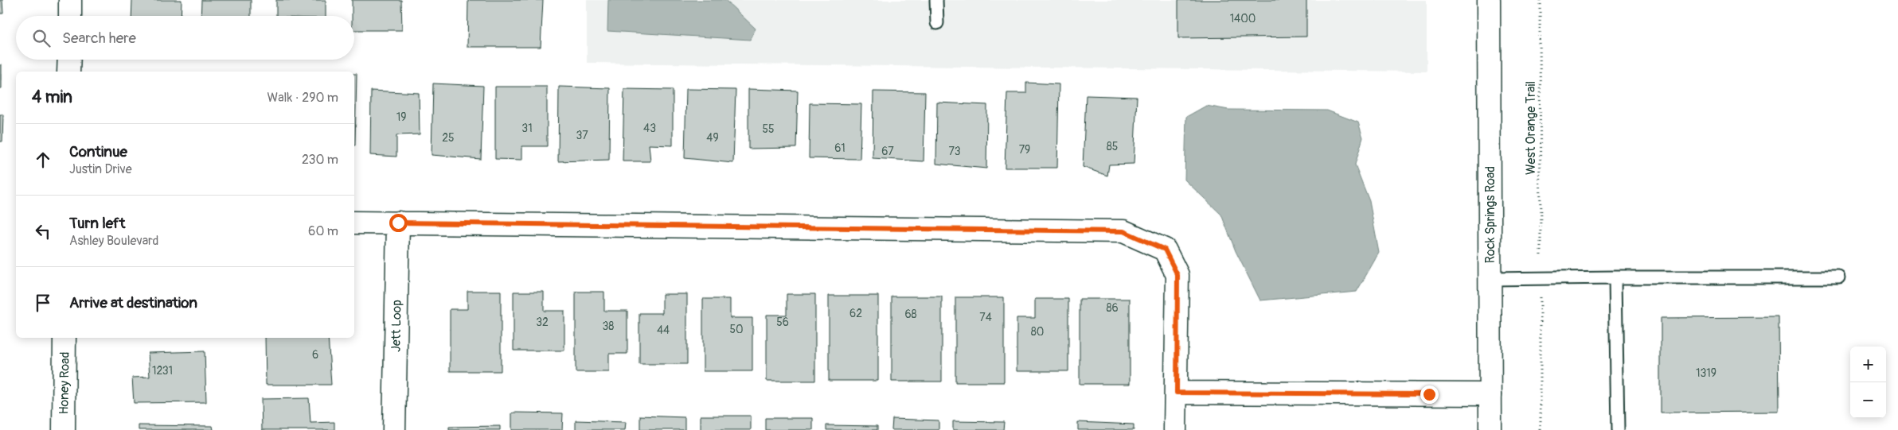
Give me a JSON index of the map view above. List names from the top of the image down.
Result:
{
  "streets": {
    "street": ["Rock Springs Road", "Jett Loop", "Honey Road"],
    "path": ["West Orange Trail"]
  },
  "house_numbers": [
    "1400",
    "19",
    "31",
    "43",
    "55",
    "37",
    "25",
    "49",
    "85",
    "61",
    "79",
    "67",
    "73",
    "86",
    "62",
    "68",
    "74",
    "32",
    "56",
    "38",
    "50",
    "44",
    "80",
    "6",
    "1231",
    "1319"
  ],
  "page": {
    "search": "Search here",
    "heading": ["4 min", "Walk · 290 m"],
    "list": [
      ["Continue", "Justin Drive", "230 m"],
      ["Turn left", "Ashley Boulevard", "60 m"],
      "Arrive at destination"
    ],
    "map_buttons": ["+", "−"]
  }
}
